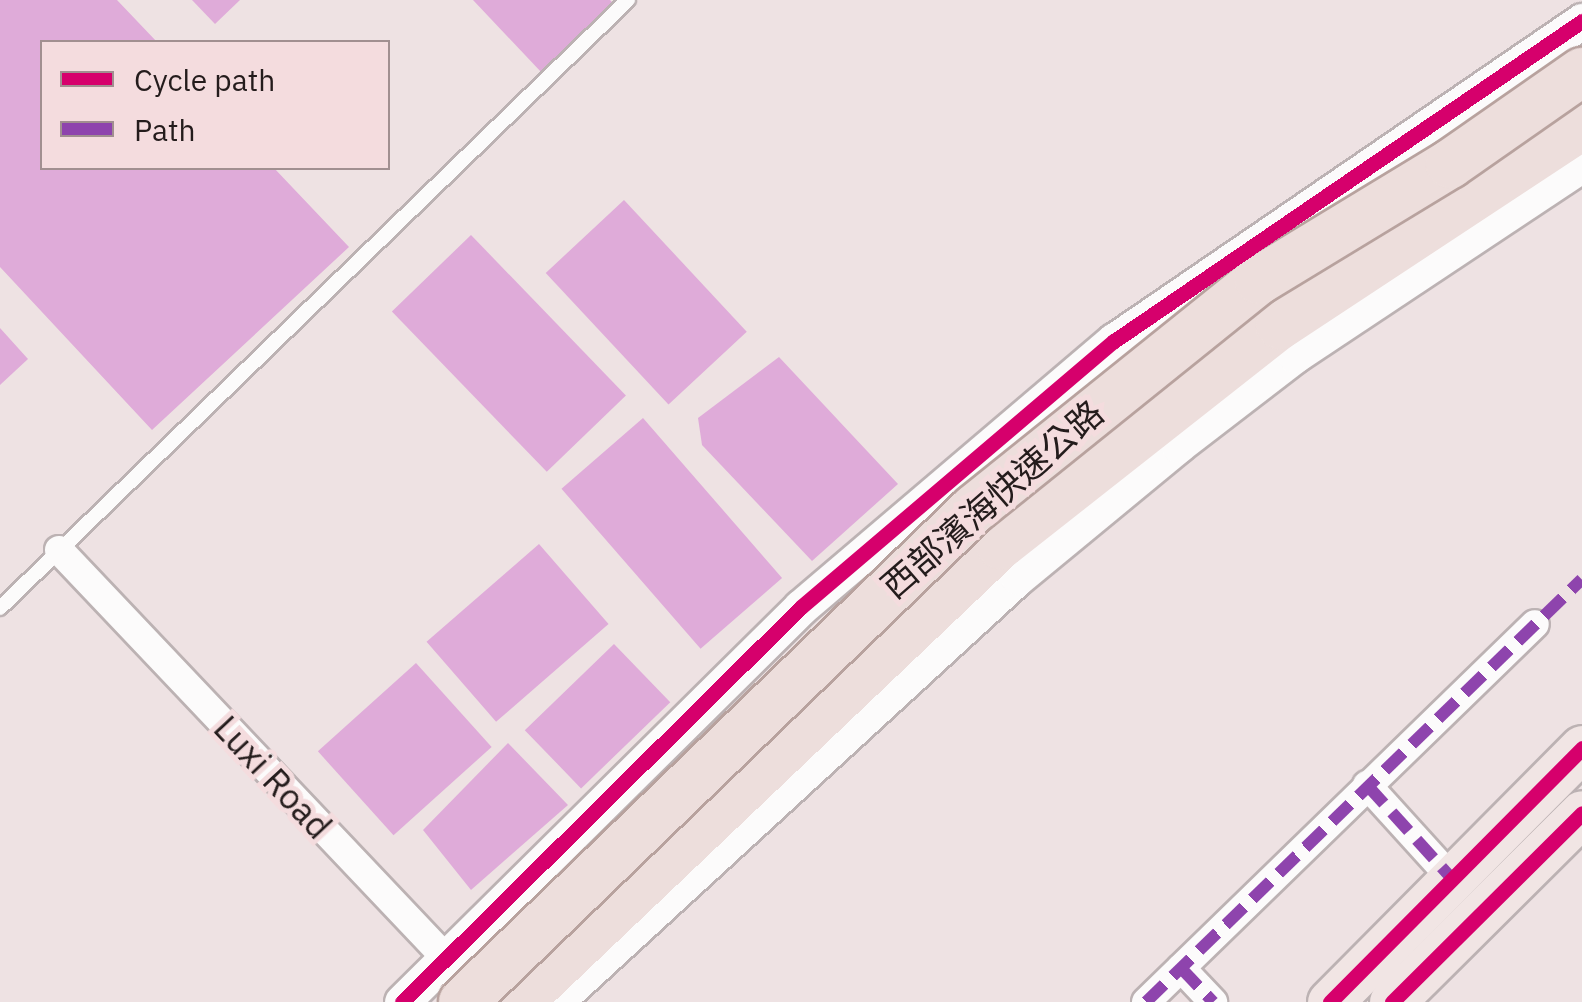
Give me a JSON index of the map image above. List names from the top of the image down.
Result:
{
  "streets": {
    "highway": ["西部濱海快速公路"],
    "street": ["Luxi Road"]
  },
  "crossings": [
    ["西部濱海快速公路", "Luxi Road"]
  ],
  "legend": ["Cycle path", "Path"]
}
